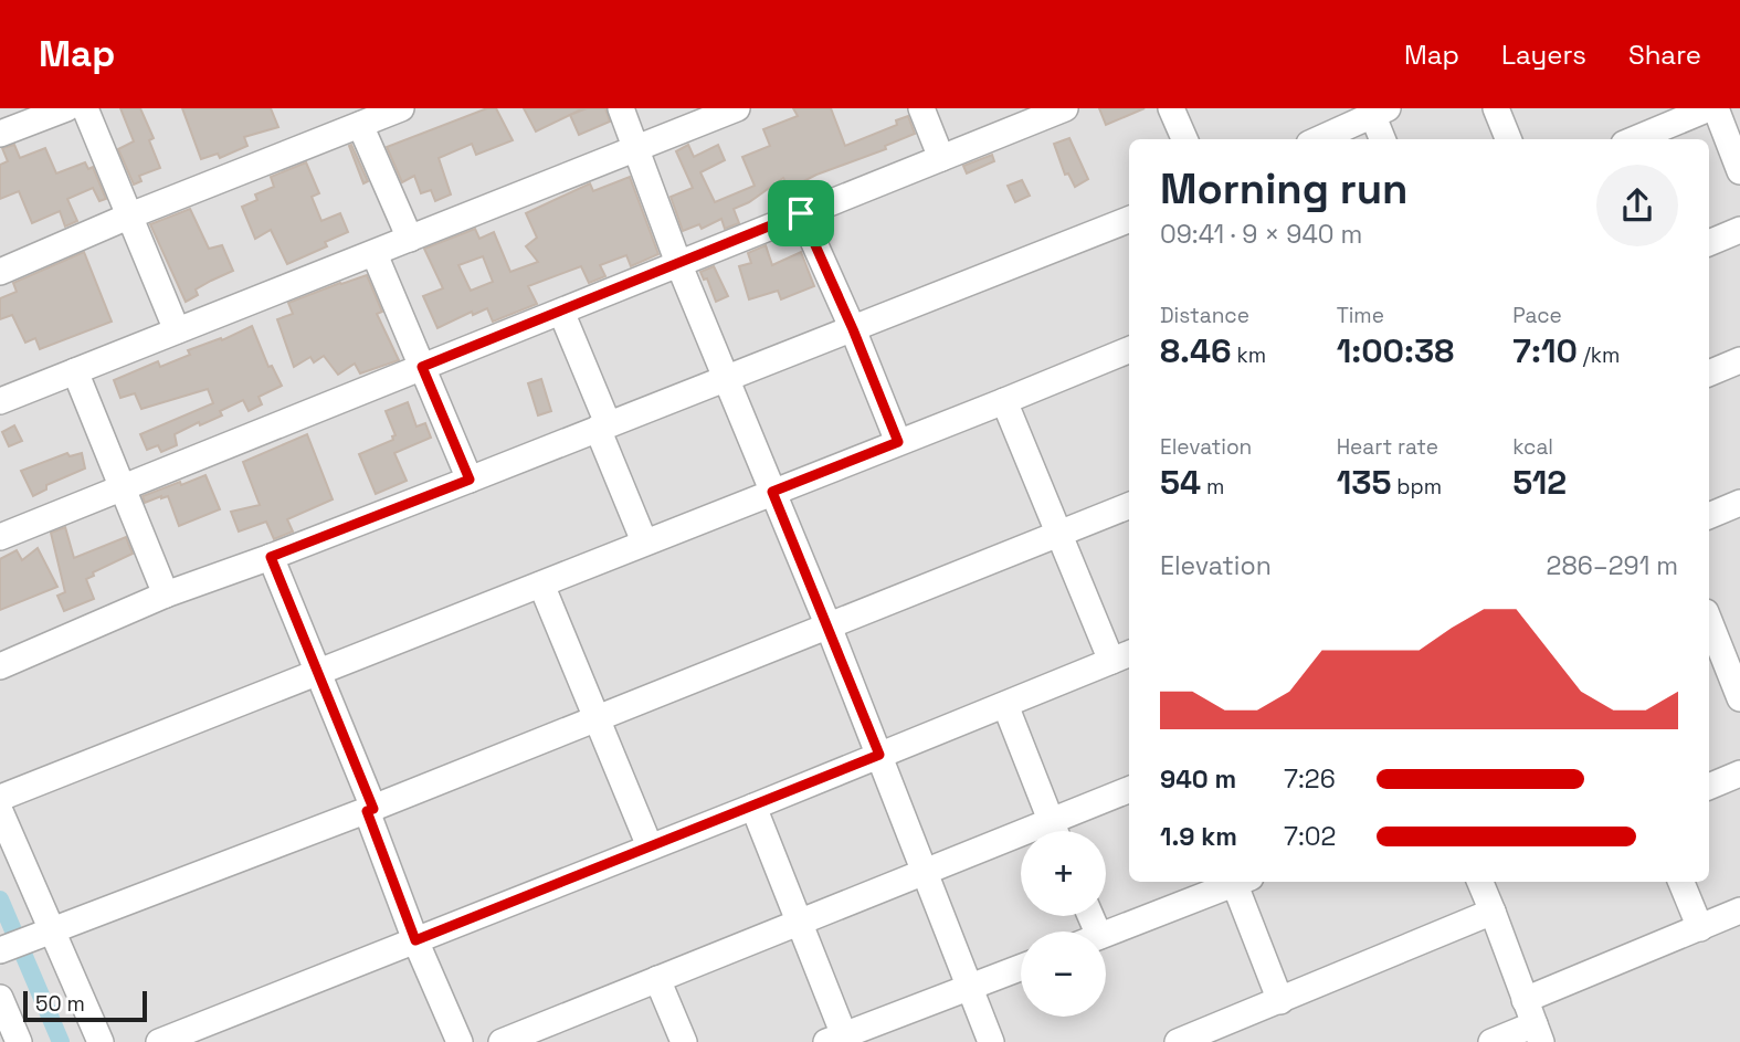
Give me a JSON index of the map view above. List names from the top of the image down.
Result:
{
  "scale_bar": "50 m",
  "page": {
    "header": "Map",
    "nav": ["Map", "Layers", "Share"],
    "heading": ["Morning run", "09:41 · 9 × 940 m"],
    "stats": [
      ["Distance", "8.46 km"],
      ["Time", "1:00:38"],
      ["Pace", "7:10 /km"],
      ["Elevation", "54 m"],
      ["Heart rate", "135 bpm"],
      ["kcal", "512"]
    ],
    "chart": ["Elevation", "286–291 m"],
    "list": [
      {
        "name": "940 m",
        "note": "7:26"
      },
      {
        "name": "1.9 km",
        "note": "7:02"
      }
    ],
    "map_buttons": ["+", "−"],
    "scale": "50 m"
  }
}
